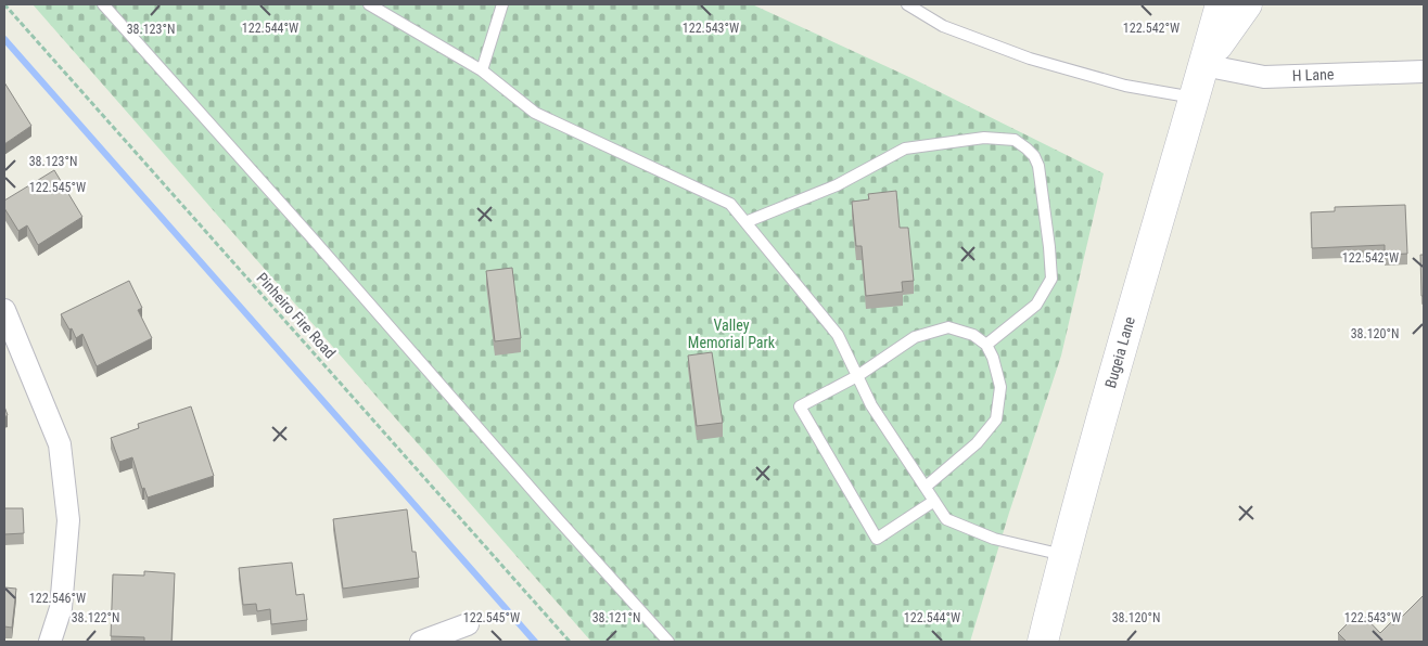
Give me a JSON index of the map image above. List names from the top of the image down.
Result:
{
  "streets": {
    "street": ["H Lane", "Bugeia Lane"],
    "path": ["Pinheiro Fire Road"]
  },
  "crossings": [
    ["H Lane", "Bugeia Lane"]
  ],
  "parks": ["Valley Memorial Park"],
  "coordinates": [
    "122.544°W",
    "122.543°W",
    "122.542°W",
    "38.123°N",
    "122.545°W",
    "38.120°N",
    "122.546°W",
    "38.122°N",
    "38.121°N"
  ]
}
